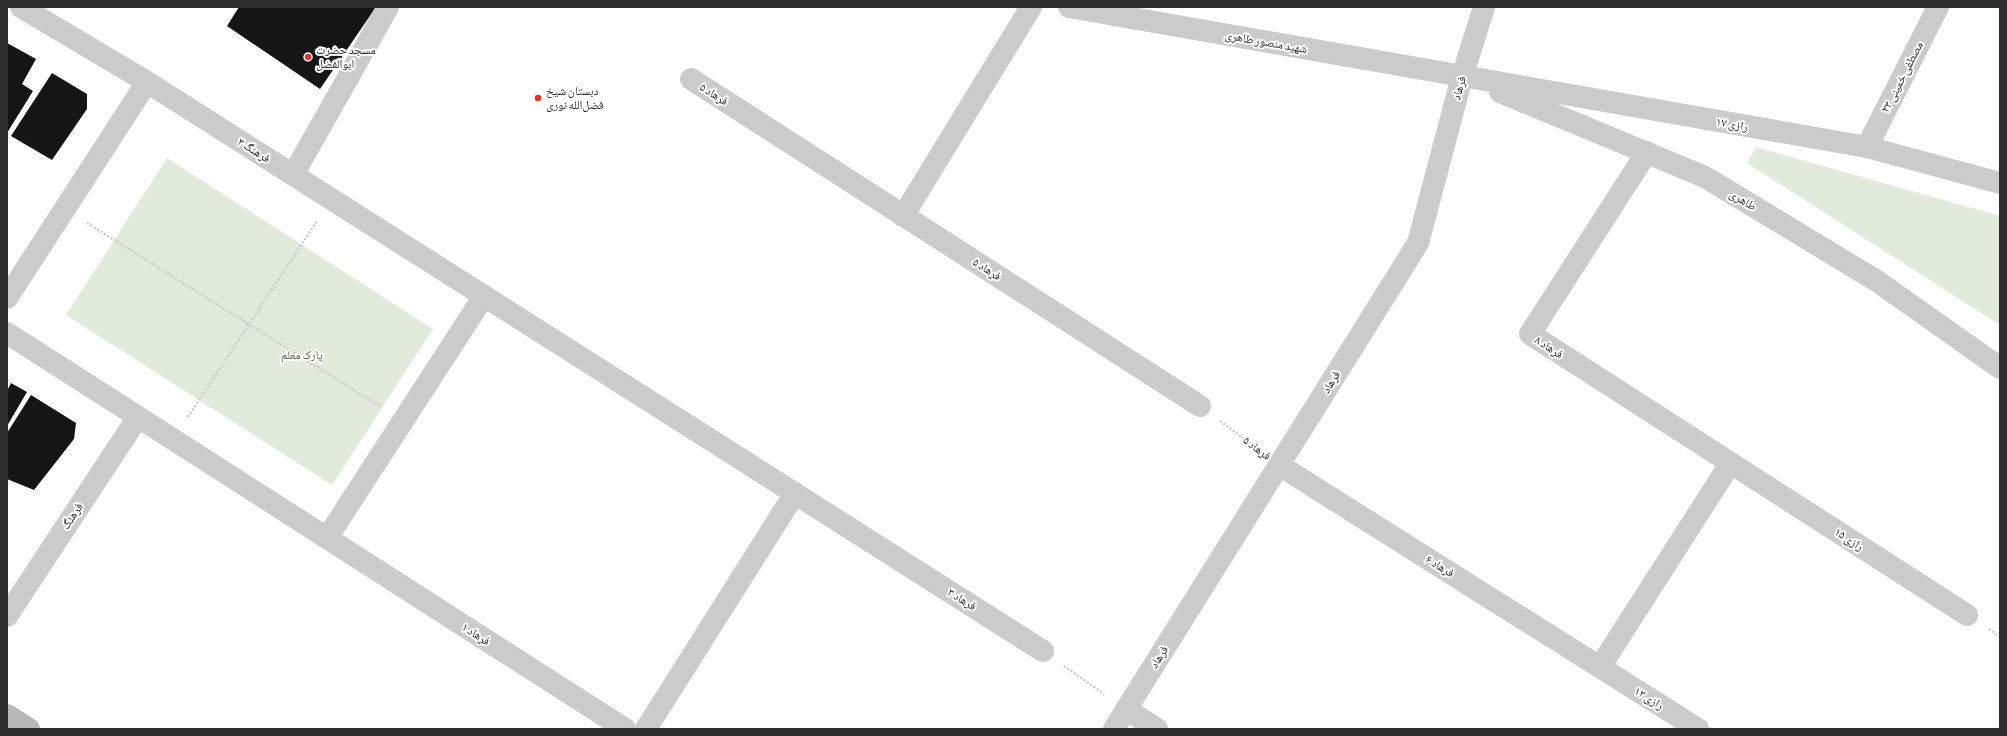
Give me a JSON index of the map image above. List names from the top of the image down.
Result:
{
  "streets": {
    "street": [
      "شهید منصور طاهری",
      "مصطفی خمینی ۲۳",
      "فرهاد",
      "فرهاد ۵",
      "رازی ۱۷",
      "فرهنگ ۳",
      "طاهری",
      "فرهاد ۸",
      "فرهنگ",
      "رازی ۱۵",
      "فرهاد ۶",
      "فرهاد ۳",
      "فرهاد ۱",
      "رازی ۱۳"
    ]
  },
  "crossings": [
    ["شهید منصور طاهری", "فرهاد"],
    ["شهید منصور طاهری", "رازی ۱۷"],
    ["شهید منصور طاهری", "طاهری"],
    ["مصطفی خمینی ۲۳", "رازی ۱۷"],
    ["فرهاد", "فرهاد ۵"],
    ["فرهاد", "رازی ۱۷"],
    ["فرهاد", "طاهری"],
    ["فرهاد", "فرهاد ۶"],
    ["فرهاد ۵", "فرهاد ۶"],
    ["رازی ۱۷", "طاهری"],
    ["فرهنگ ۳", "فرهاد ۳"],
    ["طاهری", "فرهاد ۸"],
    ["فرهاد ۸", "رازی ۱۵"],
    ["فرهنگ", "فرهاد ۱"],
    ["فرهاد ۶", "رازی ۱۳"]
  ],
  "parks": ["پارک معلم"],
  "places": ["مسجد حضرت ابوالفضل", "دبستان شیخ فضل‌الله نوری"]
}
